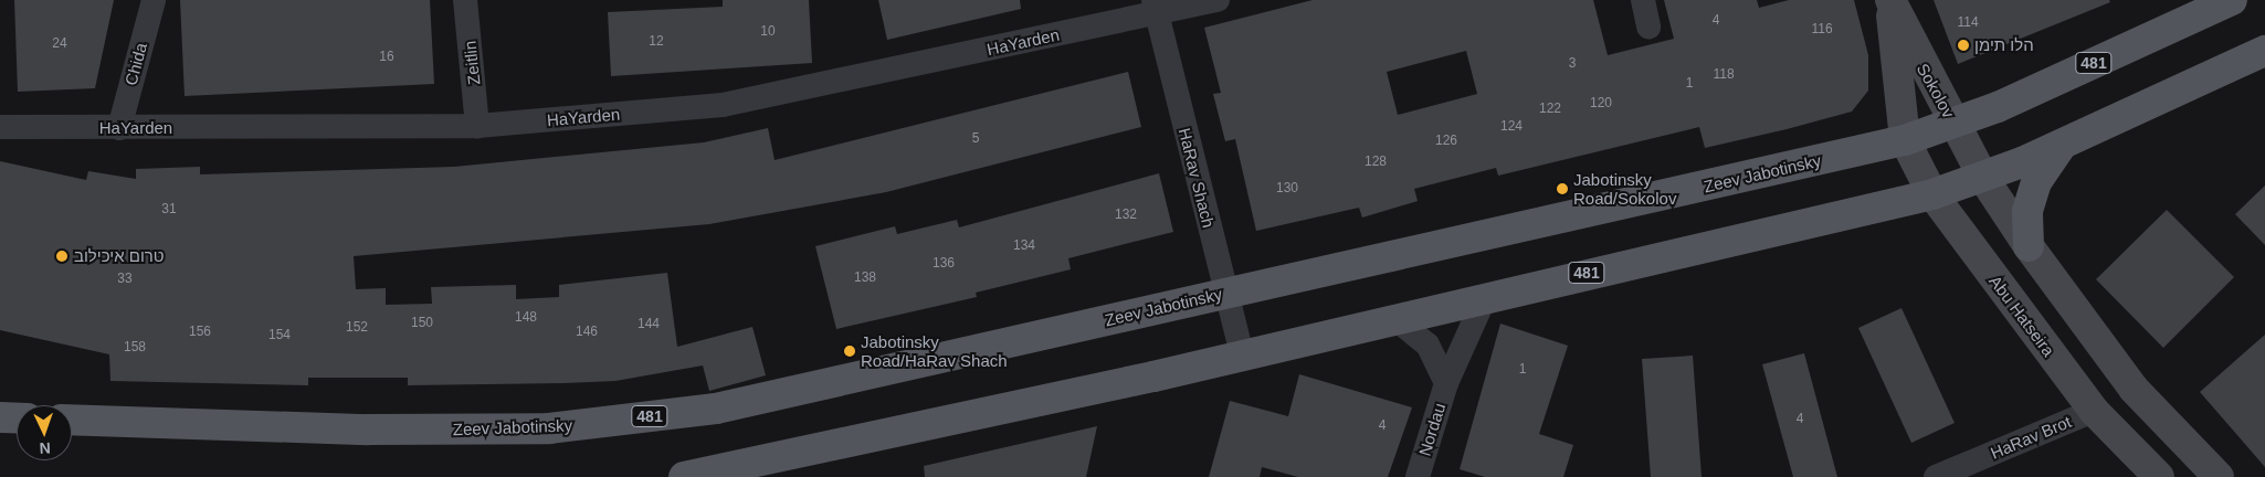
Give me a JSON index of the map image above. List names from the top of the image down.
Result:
{
  "streets": {
    "main road": ["481", "Zeev Jabotinsky"],
    "street": [
      "HaYarden",
      "Zeitlin",
      "Chida",
      "Sokolov",
      "HaRav Shach",
      "Abu Hatseira",
      "Nordau",
      "HaRav Brot"
    ]
  },
  "crossings": [
    ["HaYarden", "Zeitlin"],
    ["HaYarden", "Chida"],
    ["HaYarden", "HaRav Shach"],
    ["481", "Sokolov"],
    ["481", "HaRav Shach"],
    ["481", "Abu Hatseira"],
    ["481", "Nordau"],
    ["Sokolov", "Zeev Jabotinsky"],
    ["Sokolov", "Abu Hatseira"],
    ["Zeev Jabotinsky", "HaRav Shach"],
    ["Zeev Jabotinsky", "Abu Hatseira"],
    ["Abu Hatseira", "HaRav Brot"]
  ],
  "places": [
    "הלו תימן",
    "Jabotinsky Road/Sokolov",
    "טרום איכילוב",
    "Jabotinsky Road/HaRav Shach"
  ],
  "house_numbers": [
    "4",
    "114",
    "116",
    "10",
    "12",
    "24",
    "16",
    "3",
    "118",
    "1",
    "120",
    "122",
    "124",
    "5",
    "126",
    "128",
    "130",
    "31",
    "132",
    "134",
    "136",
    "138",
    "33",
    "148",
    "150",
    "144",
    "152",
    "156",
    "146",
    "154",
    "158",
    "1",
    "4",
    "4"
  ],
  "north": "bottom"
}
